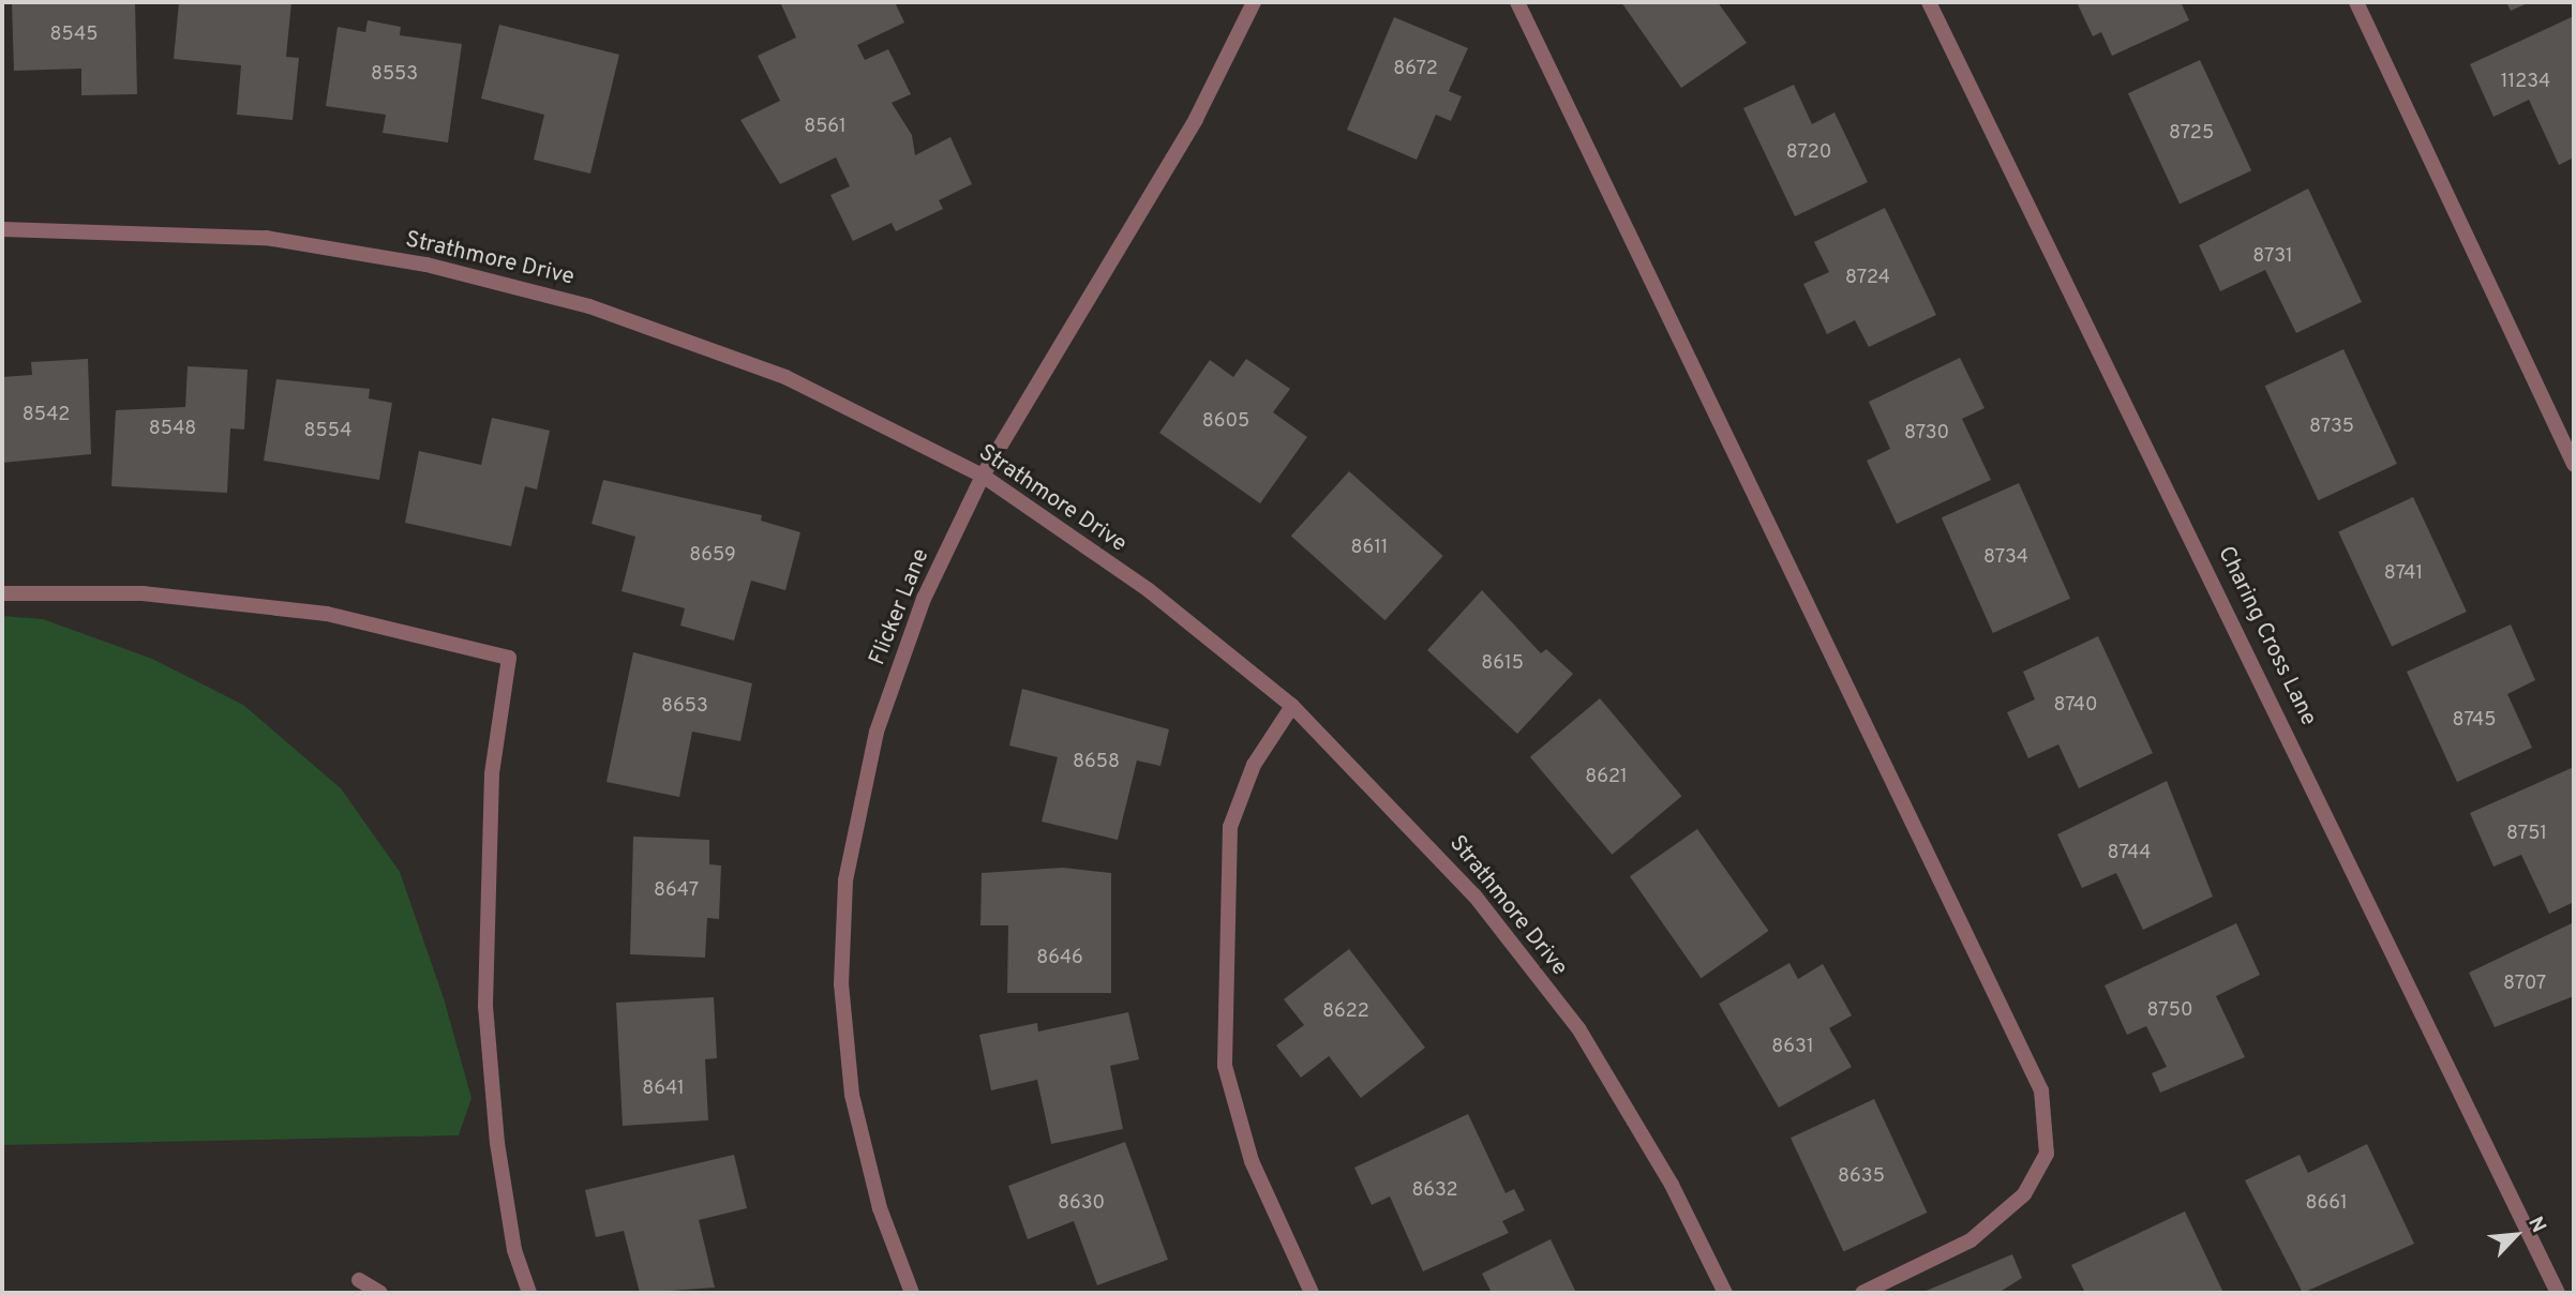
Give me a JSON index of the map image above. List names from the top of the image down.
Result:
{
  "streets": {
    "street": ["Strathmore Drive", "Flicker Lane", "Charing Cross Lane"]
  },
  "crossings": [
    ["Strathmore Drive", "Flicker Lane"]
  ],
  "house_numbers": [
    "8545",
    "8672",
    "8553",
    "11234",
    "8561",
    "8725",
    "8720",
    "8731",
    "8724",
    "8542",
    "8605",
    "8735",
    "8548",
    "8554",
    "8730",
    "8611",
    "8659",
    "8734",
    "8741",
    "8615",
    "8740",
    "8653",
    "8745",
    "8658",
    "8621",
    "8751",
    "8744",
    "8647",
    "8646",
    "8707",
    "8750",
    "8622",
    "8631",
    "8641",
    "8635",
    "8632",
    "8630",
    "8661"
  ],
  "north": "top right"
}
